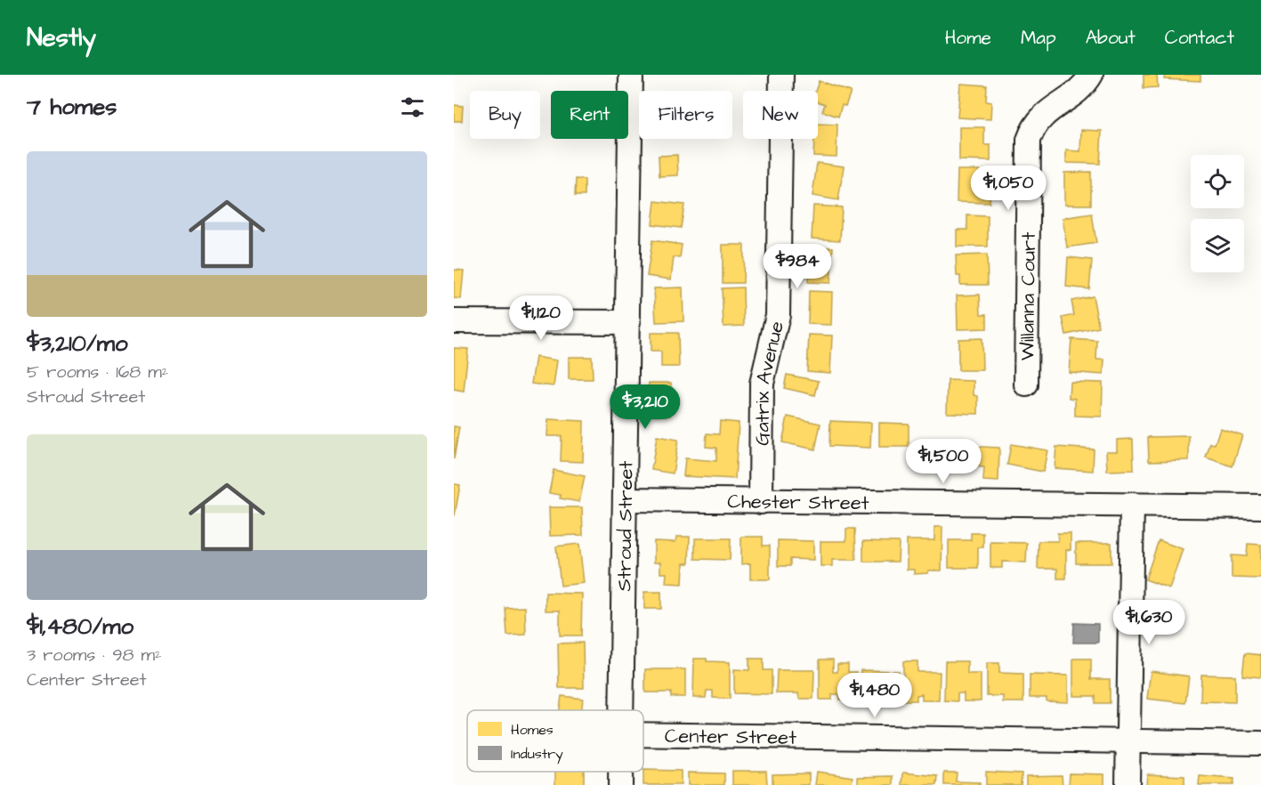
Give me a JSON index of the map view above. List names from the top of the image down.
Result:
{
  "streets": {
    "street": [
      "Willanna Court",
      "Gatrix Avenue",
      "Chester Street",
      "Stroud Street",
      "Center Street"
    ]
  },
  "crossings": [
    ["Gatrix Avenue", "Chester Street"],
    ["Chester Street", "Stroud Street"]
  ],
  "legend": ["Homes", "Industry"],
  "page": {
    "header": "Nestly",
    "nav": [
      "Home",
      "Map",
      "About",
      "Contact"
    ],
    "heading": "7 homes",
    "chip": [
      "Buy",
      "Rent",
      "Filters",
      "New"
    ],
    "list": [
      {
        "name": "$3,210/mo",
        "note": "5 rooms · 168 m² · Stroud Street"
      },
      {
        "name": "$1,480/mo",
        "note": "3 rooms · 98 m² · Center Street"
      }
    ],
    "price": [
      "$1,050",
      "$984",
      "$1,120",
      "$3,210",
      "$1,500",
      "$1,630",
      "$1,480"
    ]
  }
}
